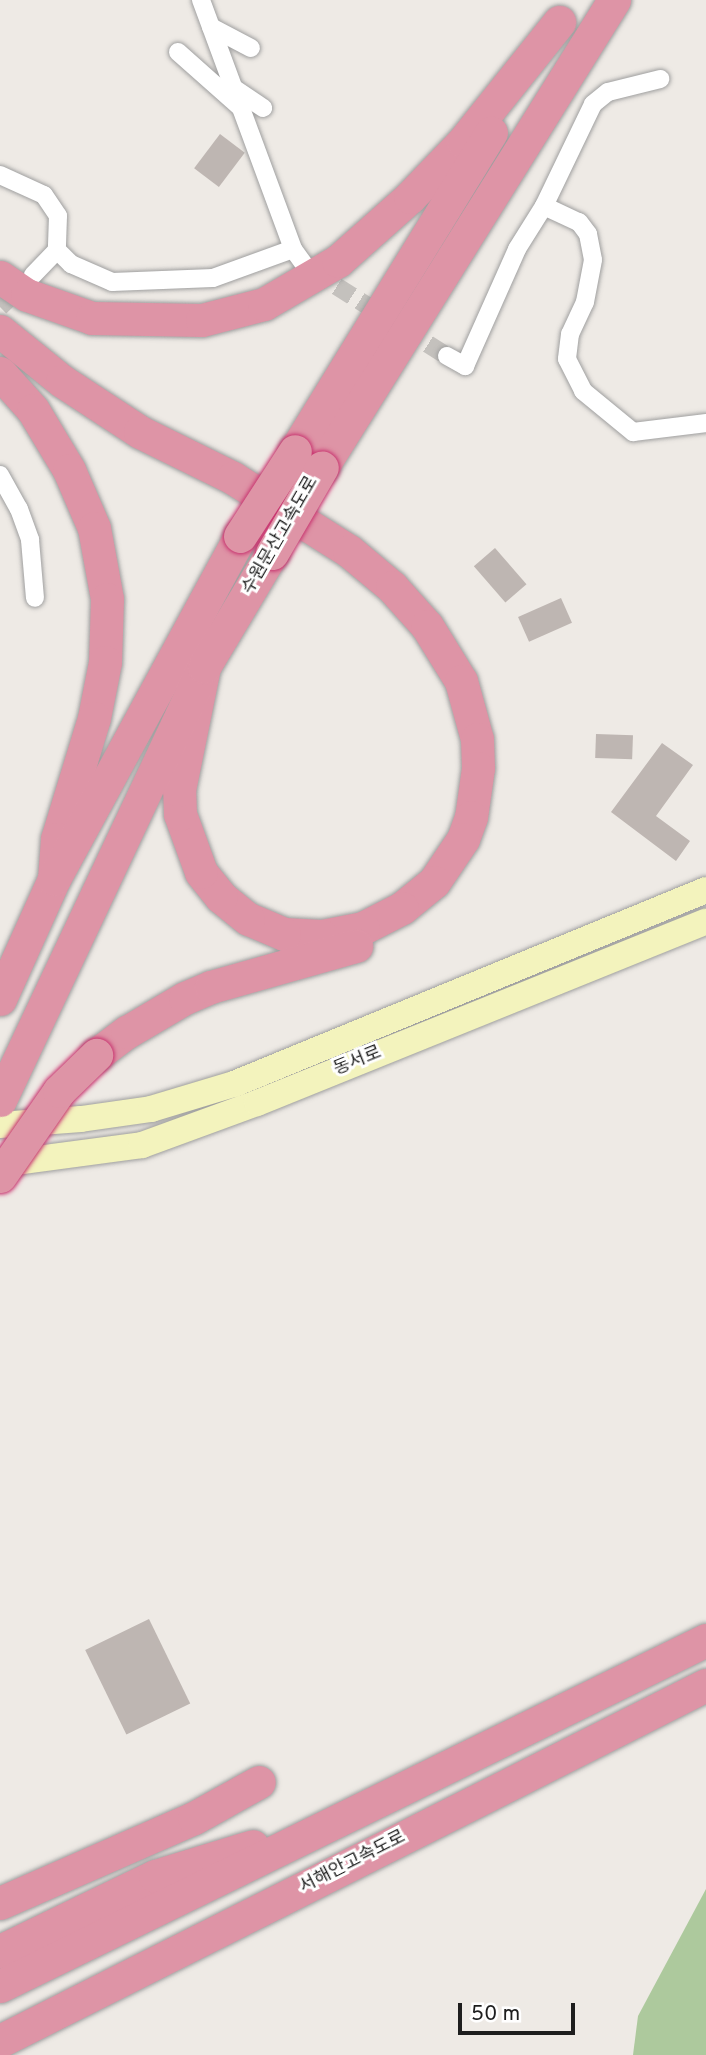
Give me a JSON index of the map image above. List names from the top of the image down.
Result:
{
  "streets": {
    "highway": ["수원문산고속도로", "서해안고속도로"],
    "street": ["동서로"]
  },
  "scale_bar": "50 m"
}
